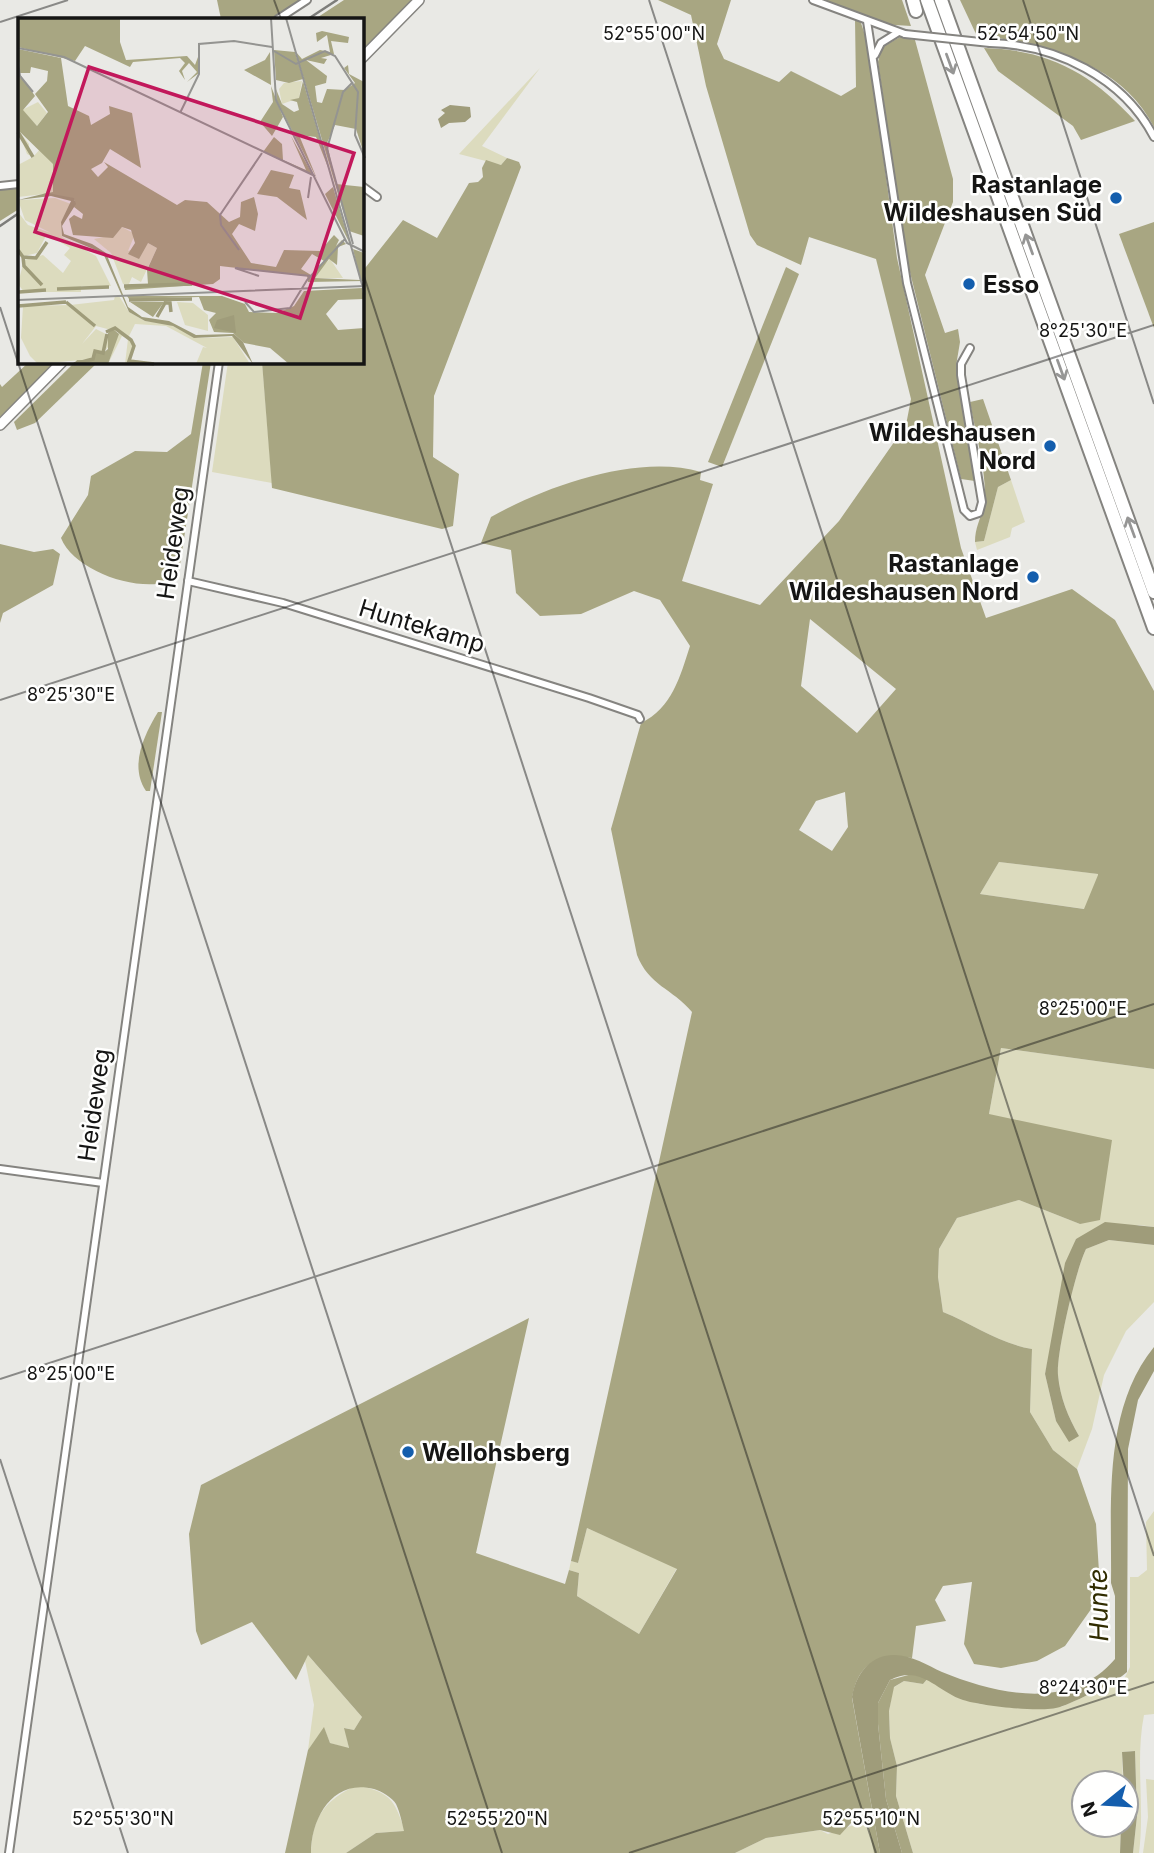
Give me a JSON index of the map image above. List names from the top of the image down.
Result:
{
  "streets": {
    "street": ["Heideweg", "Huntekamp"]
  },
  "crossings": [
    ["Heideweg", "Huntekamp"]
  ],
  "water": ["Hunte"],
  "places": [
    "Rastanlage Wildeshausen Süd",
    "Esso",
    "Wildeshausen Nord",
    "Rastanlage Wildeshausen Nord",
    "Wellohsberg"
  ],
  "north": "left",
  "coordinates": [
    "52°55'00\"N",
    "52°54'50\"N",
    "8°25'30\"E",
    "8°25'00\"E",
    "8°24'30\"E",
    "52°55'30\"N",
    "52°55'20\"N",
    "52°55'10\"N"
  ]
}
